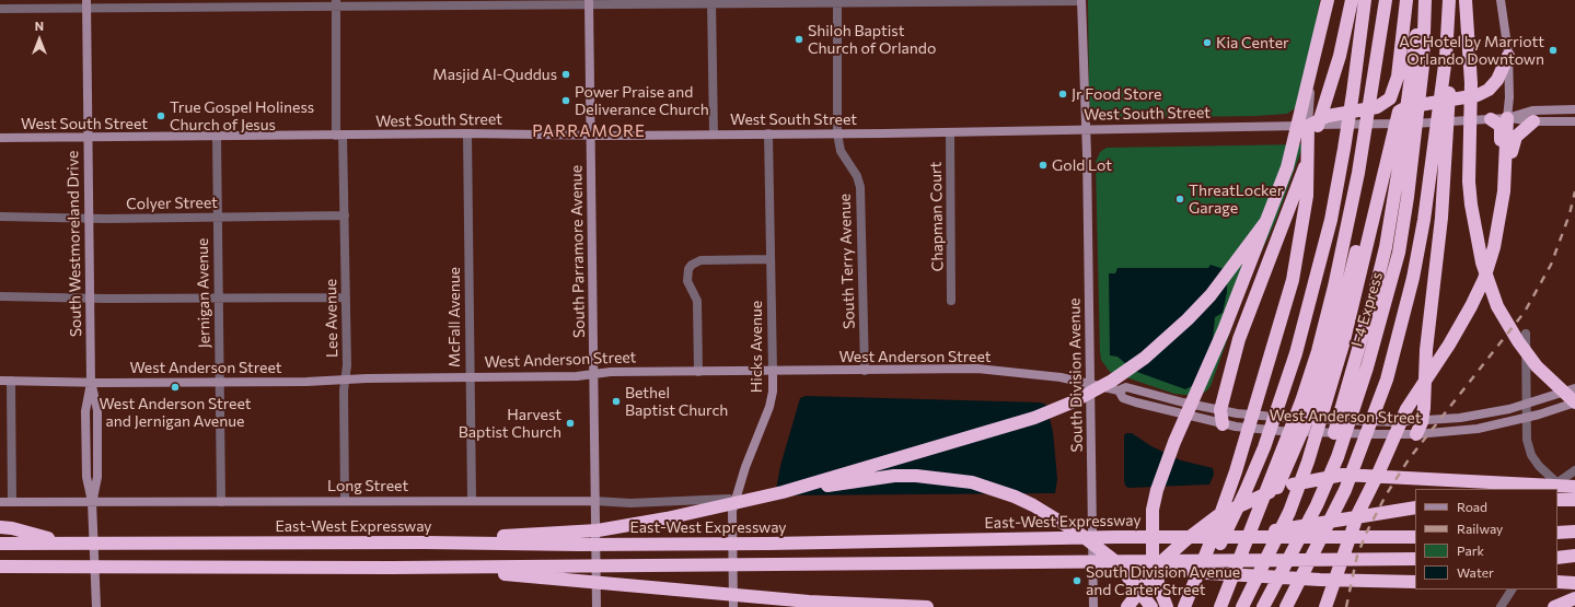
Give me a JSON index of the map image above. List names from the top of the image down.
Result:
{
  "streets": {
    "highway": ["I-4 Express", "East-West Expressway"],
    "main road": [
      "West South Street",
      "South Westmoreland Drive",
      "South Parramore Avenue",
      "Hicks Avenue",
      "West Anderson Street",
      "South Division Avenue",
      "Long Street"
    ],
    "street": [
      "Colyer Street",
      "Chapman Court",
      "South Terry Avenue",
      "Jernigan Avenue",
      "McFall Avenue",
      "Lee Avenue"
    ]
  },
  "crossings": [
    ["West South Street", "Chapman Court"],
    ["West South Street", "South Westmoreland Drive"],
    ["West South Street", "South Parramore Avenue"],
    ["West South Street", "South Terry Avenue"],
    ["West South Street", "Jernigan Avenue"],
    ["West South Street", "McFall Avenue"],
    ["West South Street", "Lee Avenue"],
    ["West South Street", "Hicks Avenue"],
    ["West South Street", "South Division Avenue"],
    ["Colyer Street", "South Westmoreland Drive"],
    ["Colyer Street", "Jernigan Avenue"],
    ["Colyer Street", "Lee Avenue"],
    ["South Westmoreland Drive", "West Anderson Street"],
    ["South Westmoreland Drive", "Long Street"],
    ["South Parramore Avenue", "West Anderson Street"],
    ["South Parramore Avenue", "Long Street"],
    ["South Terry Avenue", "West Anderson Street"],
    ["Jernigan Avenue", "West Anderson Street"],
    ["Jernigan Avenue", "Long Street"],
    ["McFall Avenue", "West Anderson Street"],
    ["McFall Avenue", "Long Street"],
    ["Lee Avenue", "West Anderson Street"],
    ["Lee Avenue", "Long Street"],
    ["Hicks Avenue", "West Anderson Street"],
    ["Hicks Avenue", "Long Street"],
    ["West Anderson Street", "South Division Avenue"]
  ],
  "districts": ["PARRAMORE"],
  "places": [
    "Shiloh Baptist Church of Orlando",
    "Kia Center",
    "AC Hotel by Marriott Orlando Downtown",
    "Masjid Al-Quddus",
    "Jr Food Store",
    "Power Praise and Deliverance Church",
    "True Gospel Holiness Church of Jesus",
    "Gold Lot",
    "ThreatLocker Garage",
    "West Anderson Street and Jernigan Avenue",
    "Bethel Baptist Church",
    "Harvest Baptist Church",
    "South Division Avenue and Carter Street"
  ],
  "legend": [
    "Road",
    "Railway",
    "Park",
    "Water"
  ],
  "north": "top"
}
